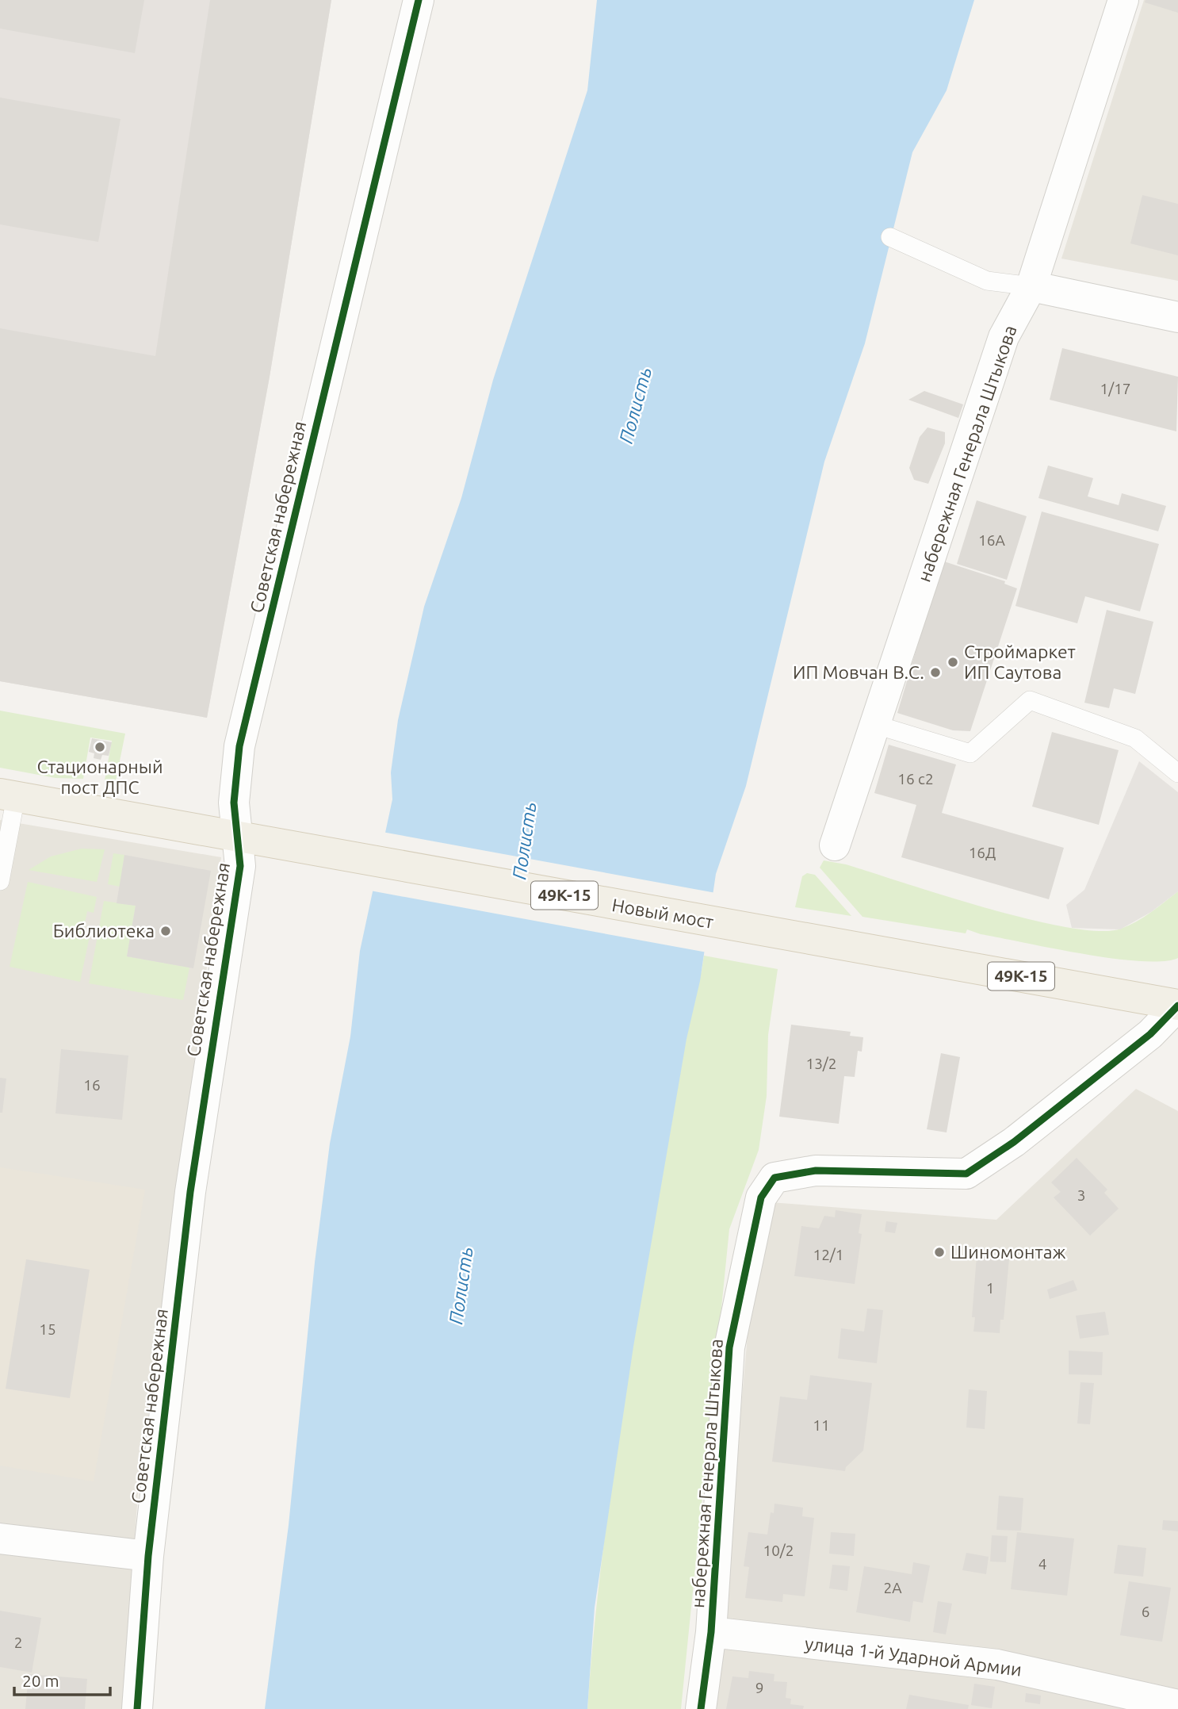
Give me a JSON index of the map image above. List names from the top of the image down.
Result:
{
  "streets": {
    "main road": ["49К-15", "Новый мост"],
    "street": ["набережная Генерала Штыкова", "Советская набережная", "улица 1-й Ударной Армии"]
  },
  "crossings": [
    ["набережная Генерала Штыкова", "Новый мост"],
    ["набережная Генерала Штыкова", "улица 1-й Ударной Армии"],
    ["Советская набережная", "49К-15"],
    ["Советская набережная", "Новый мост"],
    ["49К-15", "Новый мост"]
  ],
  "water": ["Полисть"],
  "places": [
    "Строймаркет ИП Саутова",
    "ИП Мовчан В.С.",
    "Стационарный пост ДПС",
    "Библиотека",
    "Шиномонтаж"
  ],
  "house_numbers": [
    "1/17",
    "16А",
    "16 с2",
    "16Д",
    "13/2",
    "16",
    "3",
    "12/1",
    "1",
    "15",
    "11",
    "10/2",
    "4",
    "2А",
    "6",
    "2",
    "9"
  ],
  "scale_bar": "20 m"
}
